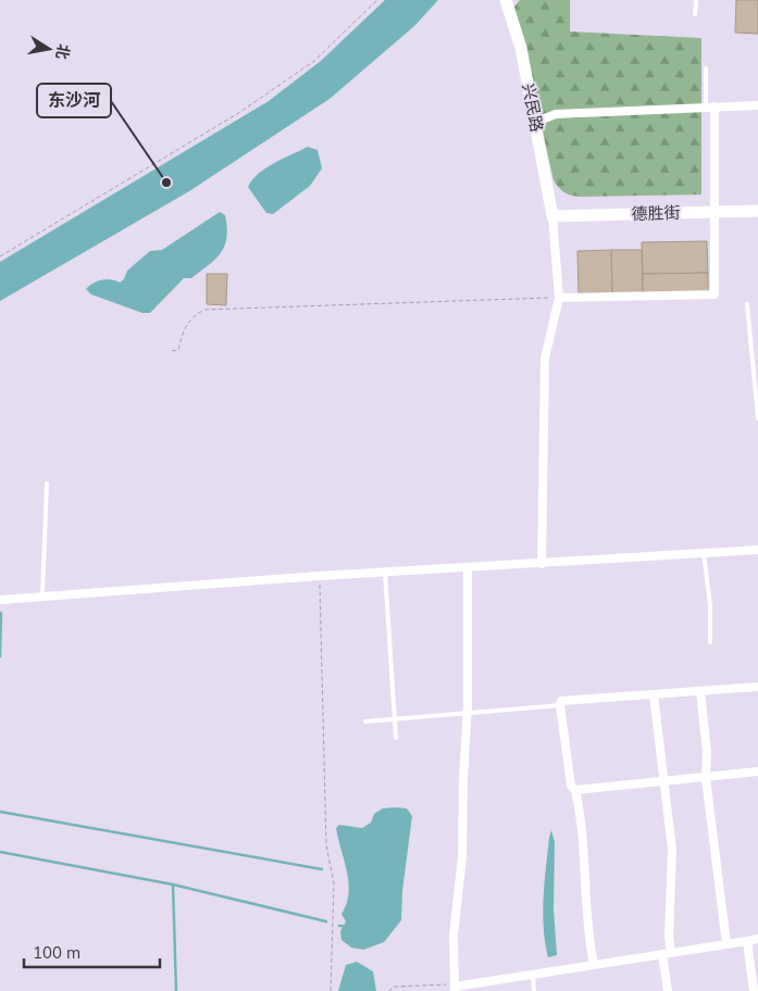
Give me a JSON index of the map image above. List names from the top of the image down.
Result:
{
  "streets": {
    "street": ["兴民路", "德胜街"]
  },
  "crossings": [
    ["兴民路", "德胜街"]
  ],
  "places": ["东沙河"],
  "scale_bar": "100 m",
  "north": "right"
}
